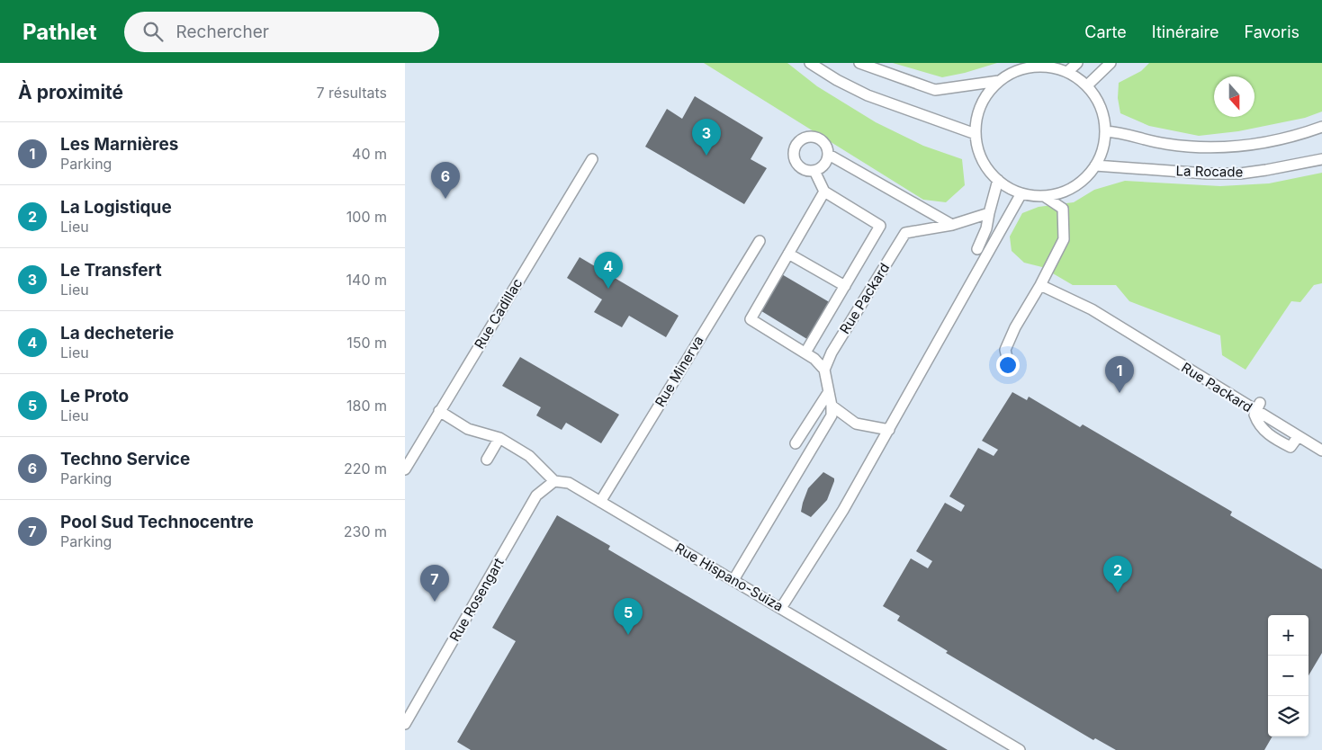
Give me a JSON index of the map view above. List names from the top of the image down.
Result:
{
  "streets": {
    "lane": [
      "La Rocade",
      "Rue Packard",
      "Rue Cadillac",
      "Rue Minerva",
      "Rue Hispano-Suiza",
      "Rue Rosengart"
    ]
  },
  "crossings": [
    ["Rue Cadillac", "Rue Hispano-Suiza"],
    ["Rue Minerva", "Rue Hispano-Suiza"],
    ["Rue Hispano-Suiza", "Rue Rosengart"]
  ],
  "north": "bottom",
  "page": {
    "header": "Pathlet",
    "search": "Rechercher",
    "nav": ["Carte", "Itinéraire", "Favoris"],
    "heading": ["À proximité", "7 résultats"],
    "pins": [
      "3",
      "6",
      "4",
      "1",
      "2",
      "7",
      "5"
    ],
    "list": [
      {
        "mark": "1",
        "name": "Les Marnières",
        "note": "Parking",
        "value": "40 m"
      },
      {
        "mark": "2",
        "name": "La Logistique",
        "note": "Lieu",
        "value": "100 m"
      },
      {
        "mark": "3",
        "name": "Le Transfert",
        "note": "Lieu",
        "value": "140 m"
      },
      {
        "mark": "4",
        "name": "La decheterie",
        "note": "Lieu",
        "value": "150 m"
      },
      {
        "mark": "5",
        "name": "Le Proto",
        "note": "Lieu",
        "value": "180 m"
      },
      {
        "mark": "6",
        "name": "Techno Service",
        "note": "Parking",
        "value": "220 m"
      },
      {
        "mark": "7",
        "name": "Pool Sud Technocentre",
        "note": "Parking",
        "value": "230 m"
      }
    ],
    "map_buttons": ["+", "−"]
  }
}
